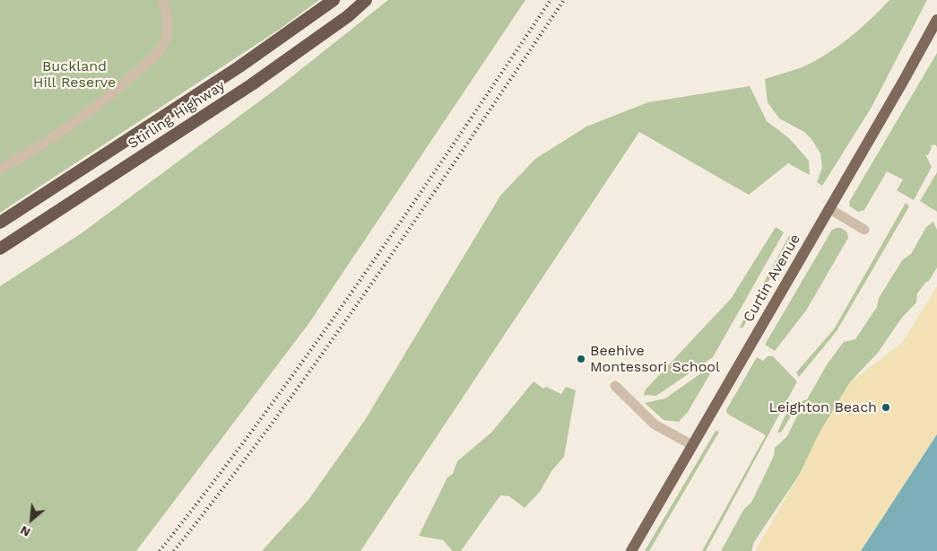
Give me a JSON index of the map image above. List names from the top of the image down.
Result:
{
  "streets": {
    "highway": ["Stirling Highway"],
    "main road": ["Curtin Avenue"]
  },
  "parks": ["Buckland Hill Reserve"],
  "places": ["Beehive Montessori School", "Leighton Beach"],
  "north": "bottom left"
}
